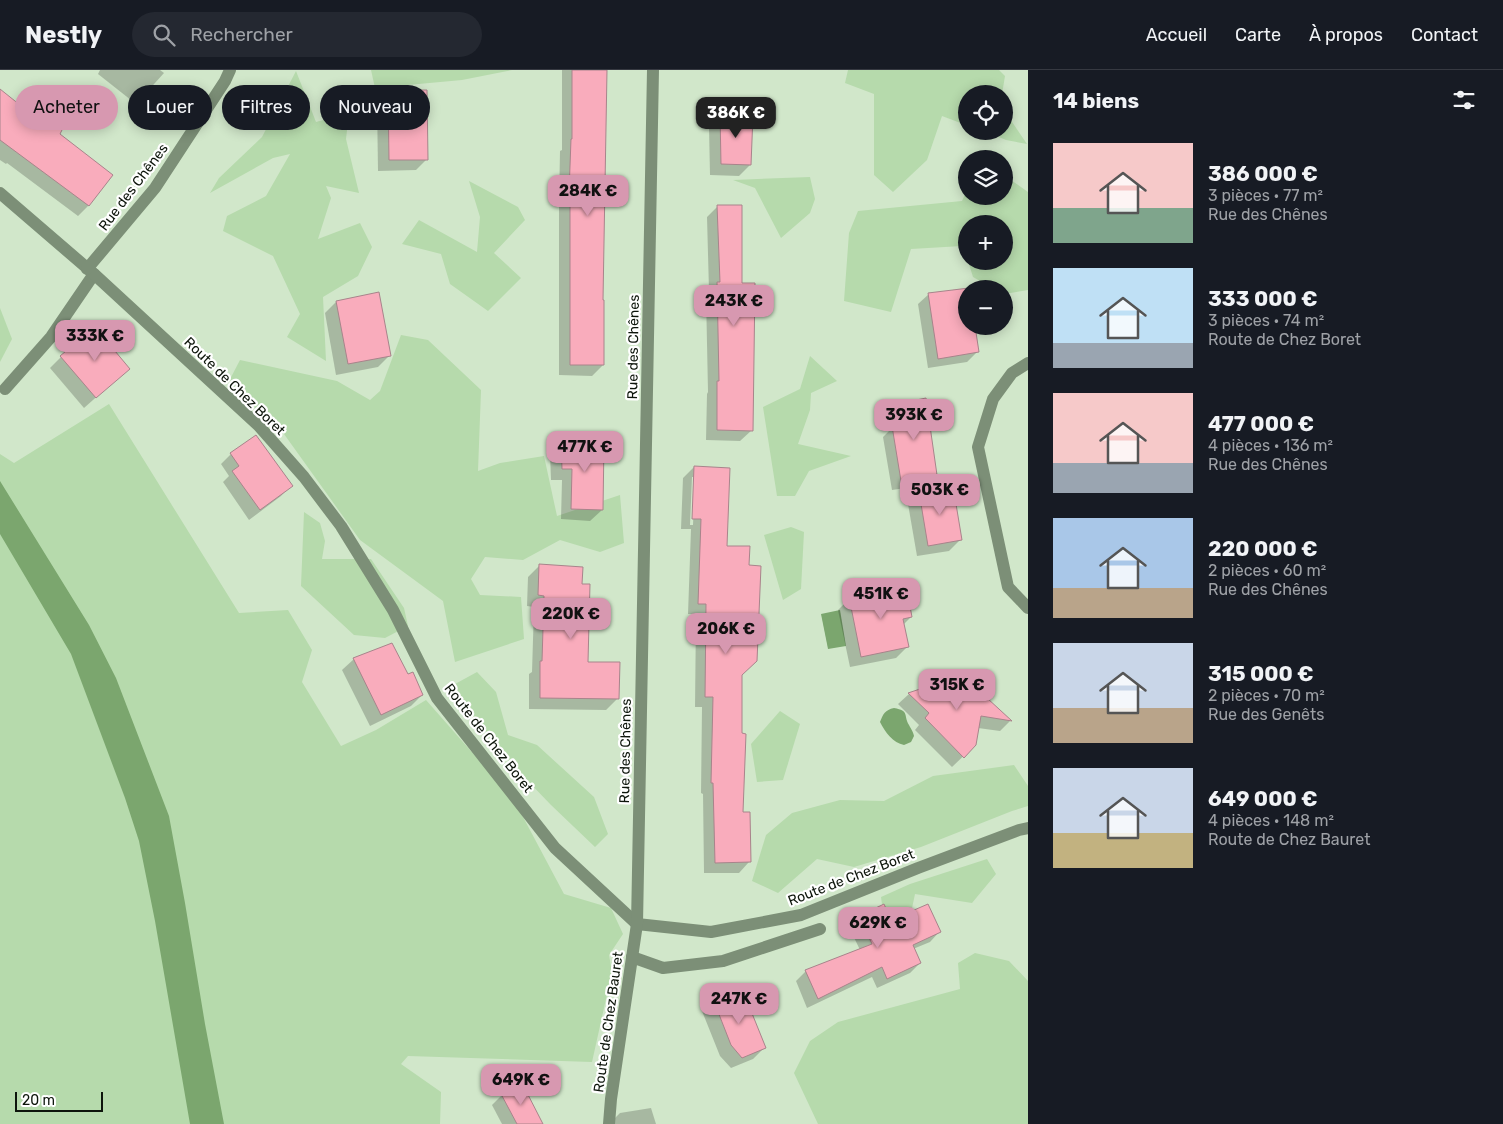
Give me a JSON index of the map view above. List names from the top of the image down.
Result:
{
  "streets": {
    "street": ["Rue des Chênes", "Route de Chez Boret", "Route de Chez Bauret"]
  },
  "crossings": [
    ["Rue des Chênes", "Route de Chez Boret"],
    ["Rue des Chênes", "Route de Chez Bauret"],
    ["Route de Chez Boret", "Route de Chez Bauret"]
  ],
  "scale_bar": "20 m",
  "page": {
    "header": "Nestly",
    "search": "Rechercher",
    "nav": [
      "Accueil",
      "Carte",
      "À propos",
      "Contact"
    ],
    "heading": "14 biens",
    "map_buttons": ["+", "−"],
    "chip": [
      "Acheter",
      "Louer",
      "Filtres",
      "Nouveau"
    ],
    "price": [
      "386K €",
      "284K €",
      "243K €",
      "333K €",
      "393K €",
      "477K €",
      "503K €",
      "451K €",
      "220K €",
      "206K €",
      "315K €",
      "629K €",
      "247K €",
      "649K €"
    ],
    "list": [
      {
        "name": "386 000 €",
        "note": "3 pièces · 77 m² · Rue des Chênes"
      },
      {
        "name": "333 000 €",
        "note": "3 pièces · 74 m² · Route de Chez Boret"
      },
      {
        "name": "477 000 €",
        "note": "4 pièces · 136 m² · Rue des Chênes"
      },
      {
        "name": "220 000 €",
        "note": "2 pièces · 60 m² · Rue des Chênes"
      },
      {
        "name": "315 000 €",
        "note": "2 pièces · 70 m² · Rue des Genêts"
      },
      {
        "name": "649 000 €",
        "note": "4 pièces · 148 m² · Route de Chez Bauret"
      }
    ],
    "scale": "20 m"
  }
}
